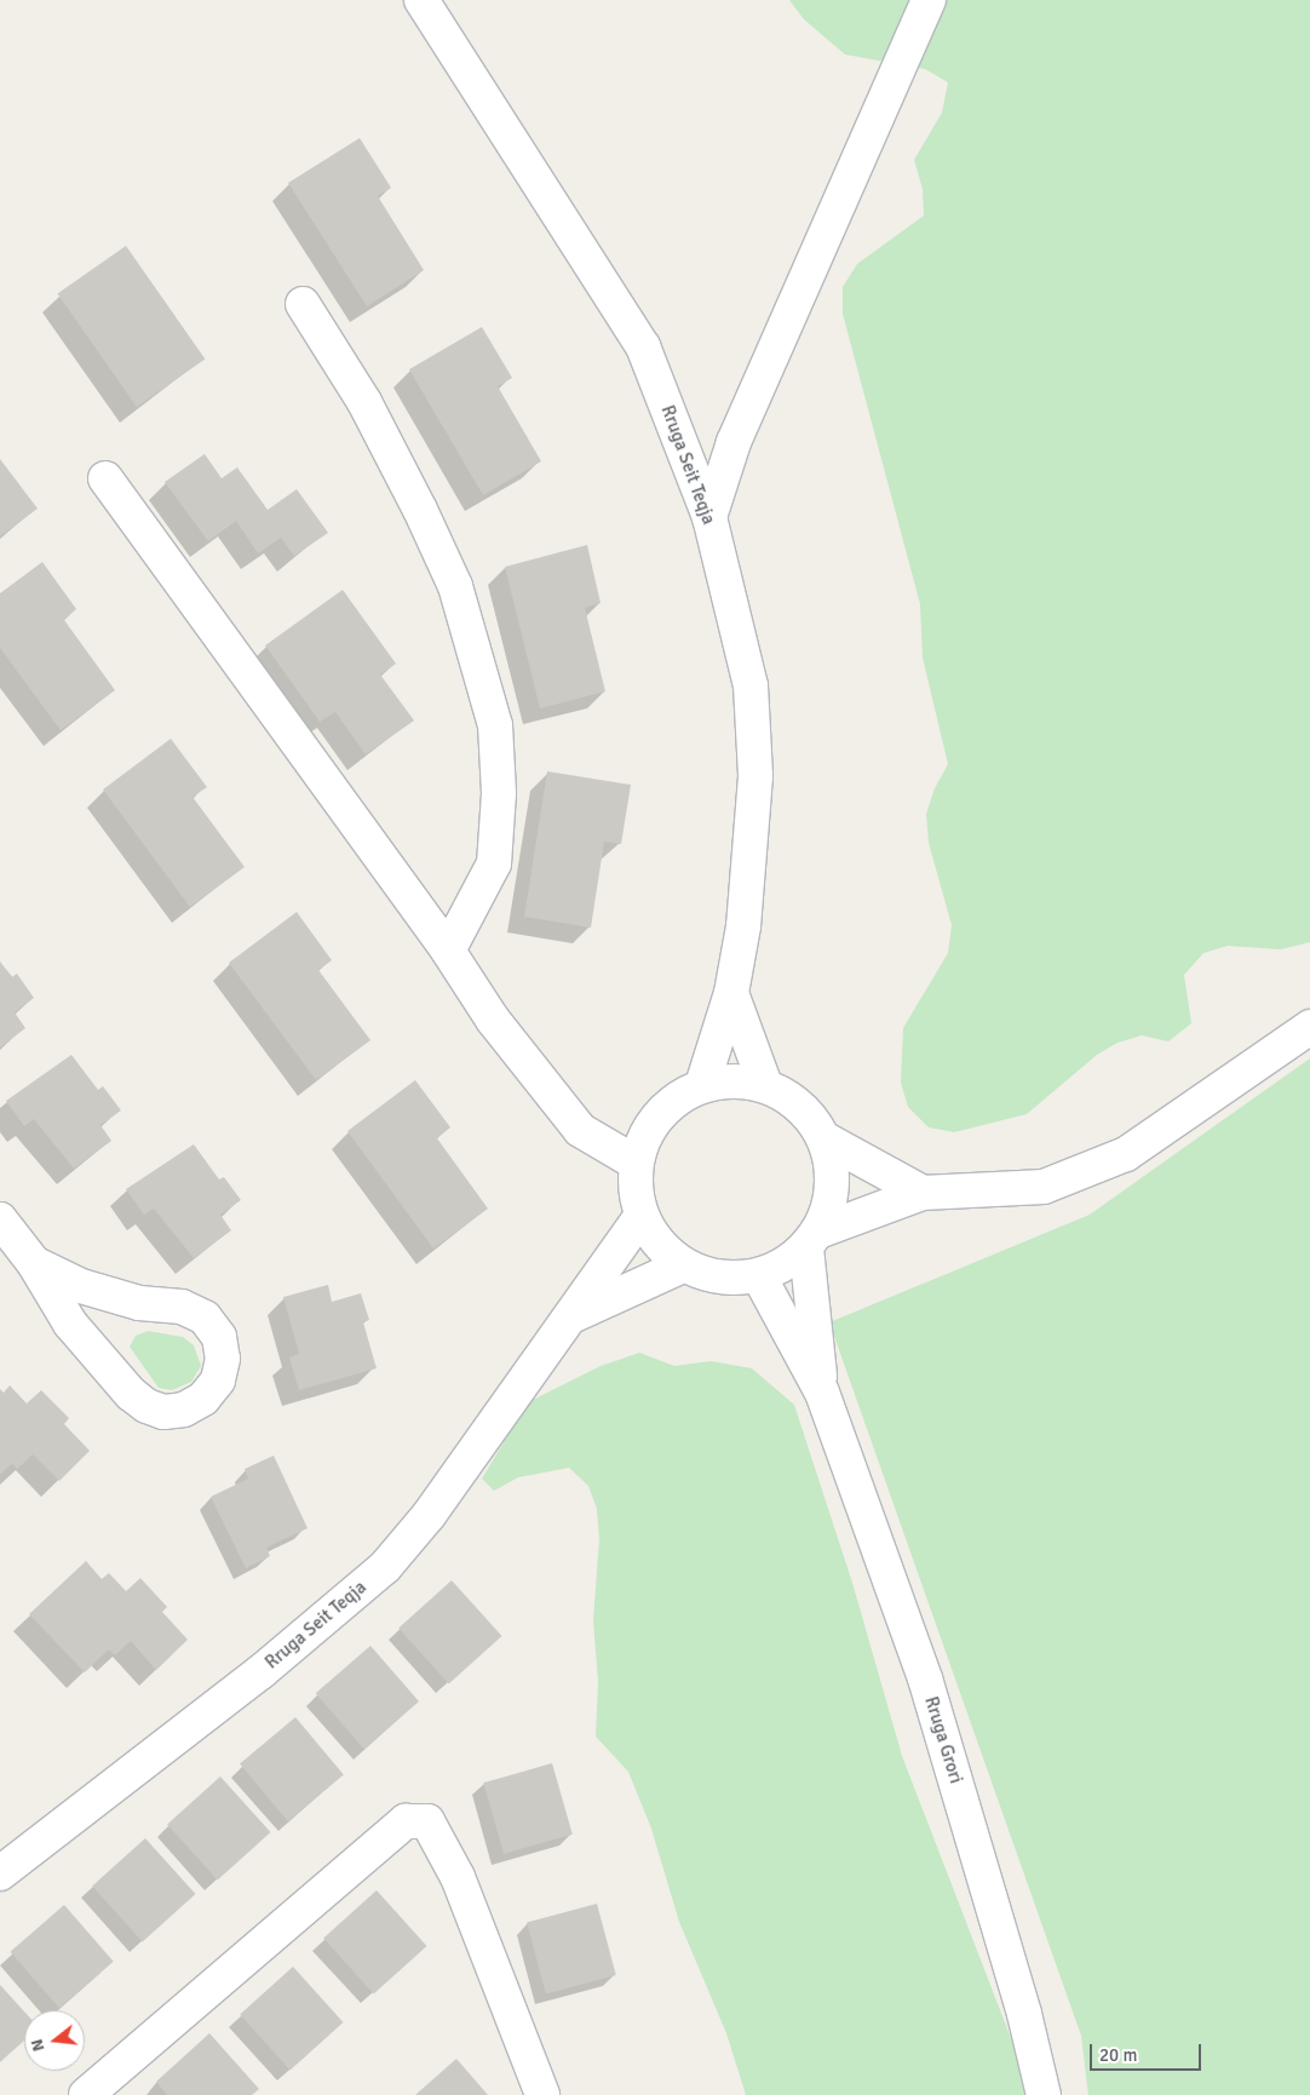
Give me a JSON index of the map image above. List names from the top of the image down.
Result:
{
  "streets": {
    "street": ["Rruga Seit Teqja", "Rruga Grori"]
  },
  "crossings": [
    ["Rruga Seit Teqja", "Rruga Grori"]
  ],
  "scale_bar": "20 m",
  "north": "left"
}
